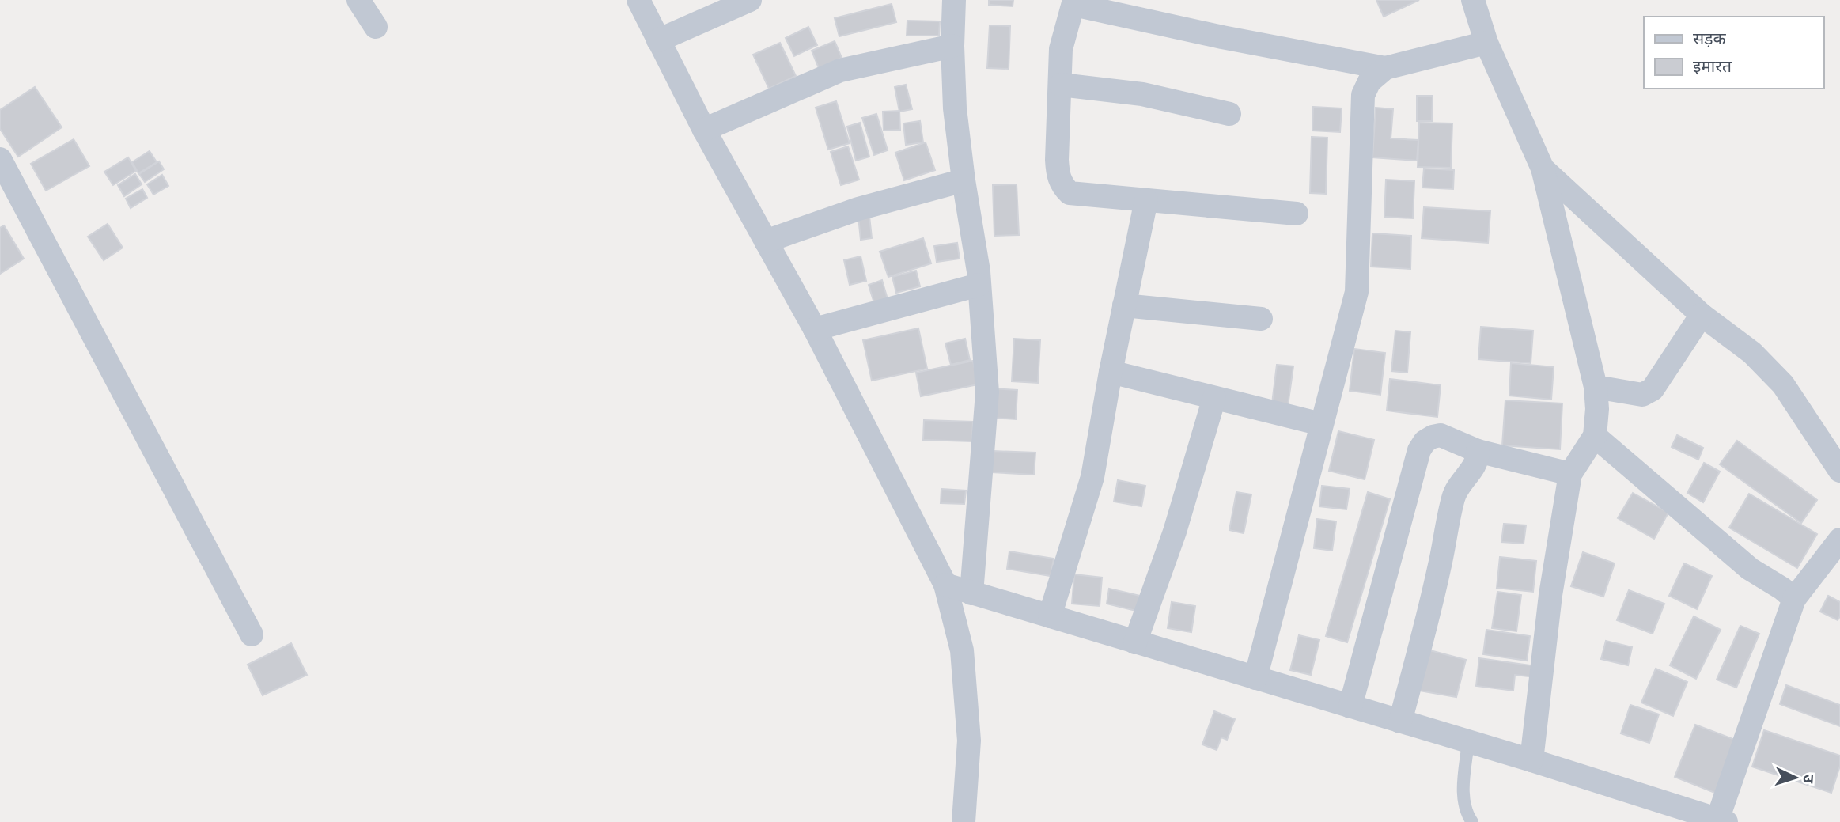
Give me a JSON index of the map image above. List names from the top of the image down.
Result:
{
  "legend": ["सड़क", "इमारत"],
  "north": "right"
}
